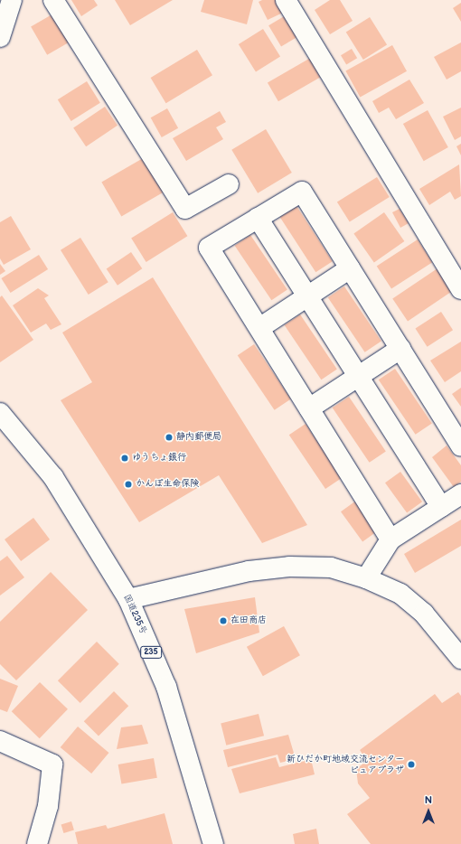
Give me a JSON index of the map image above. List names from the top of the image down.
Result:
{
  "streets": {
    "main road": ["国道235号", "235"]
  },
  "places": [
    "静内郵便局",
    "ゆうちょ銀行",
    "かんぽ生命保険",
    "在田商店",
    "新ひだか町地域交流センター ピュアプラザ"
  ],
  "north": "top"
}
